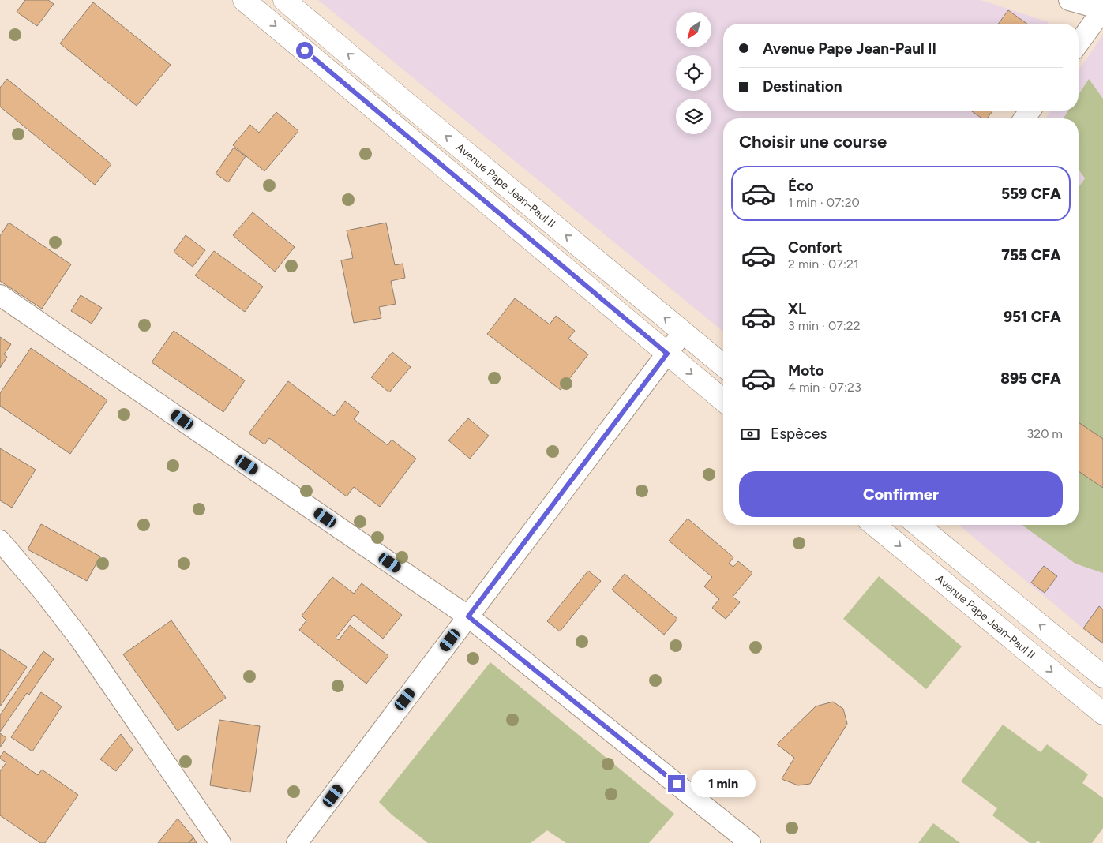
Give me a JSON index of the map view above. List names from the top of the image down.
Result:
{
  "streets": {
    "main road": ["Avenue Pape Jean-Paul II"]
  },
  "north": "bottom left",
  "page": {
    "banner": ["Avenue Pape Jean-Paul II", "Destination"],
    "heading": "Choisir une course",
    "list": [
      {
        "name": "Éco",
        "note": "1 min · 07:20",
        "value": "559 CFA"
      },
      {
        "name": "Confort",
        "note": "2 min · 07:21",
        "value": "755 CFA"
      },
      {
        "name": "XL",
        "note": "3 min · 07:22",
        "value": "951 CFA"
      },
      {
        "name": "Moto",
        "note": "4 min · 07:23",
        "value": "895 CFA"
      }
    ],
    "pay": ["Espèces", "320 m"],
    "buttons": "Confirmer",
    "bubble": "1 min"
  }
}
